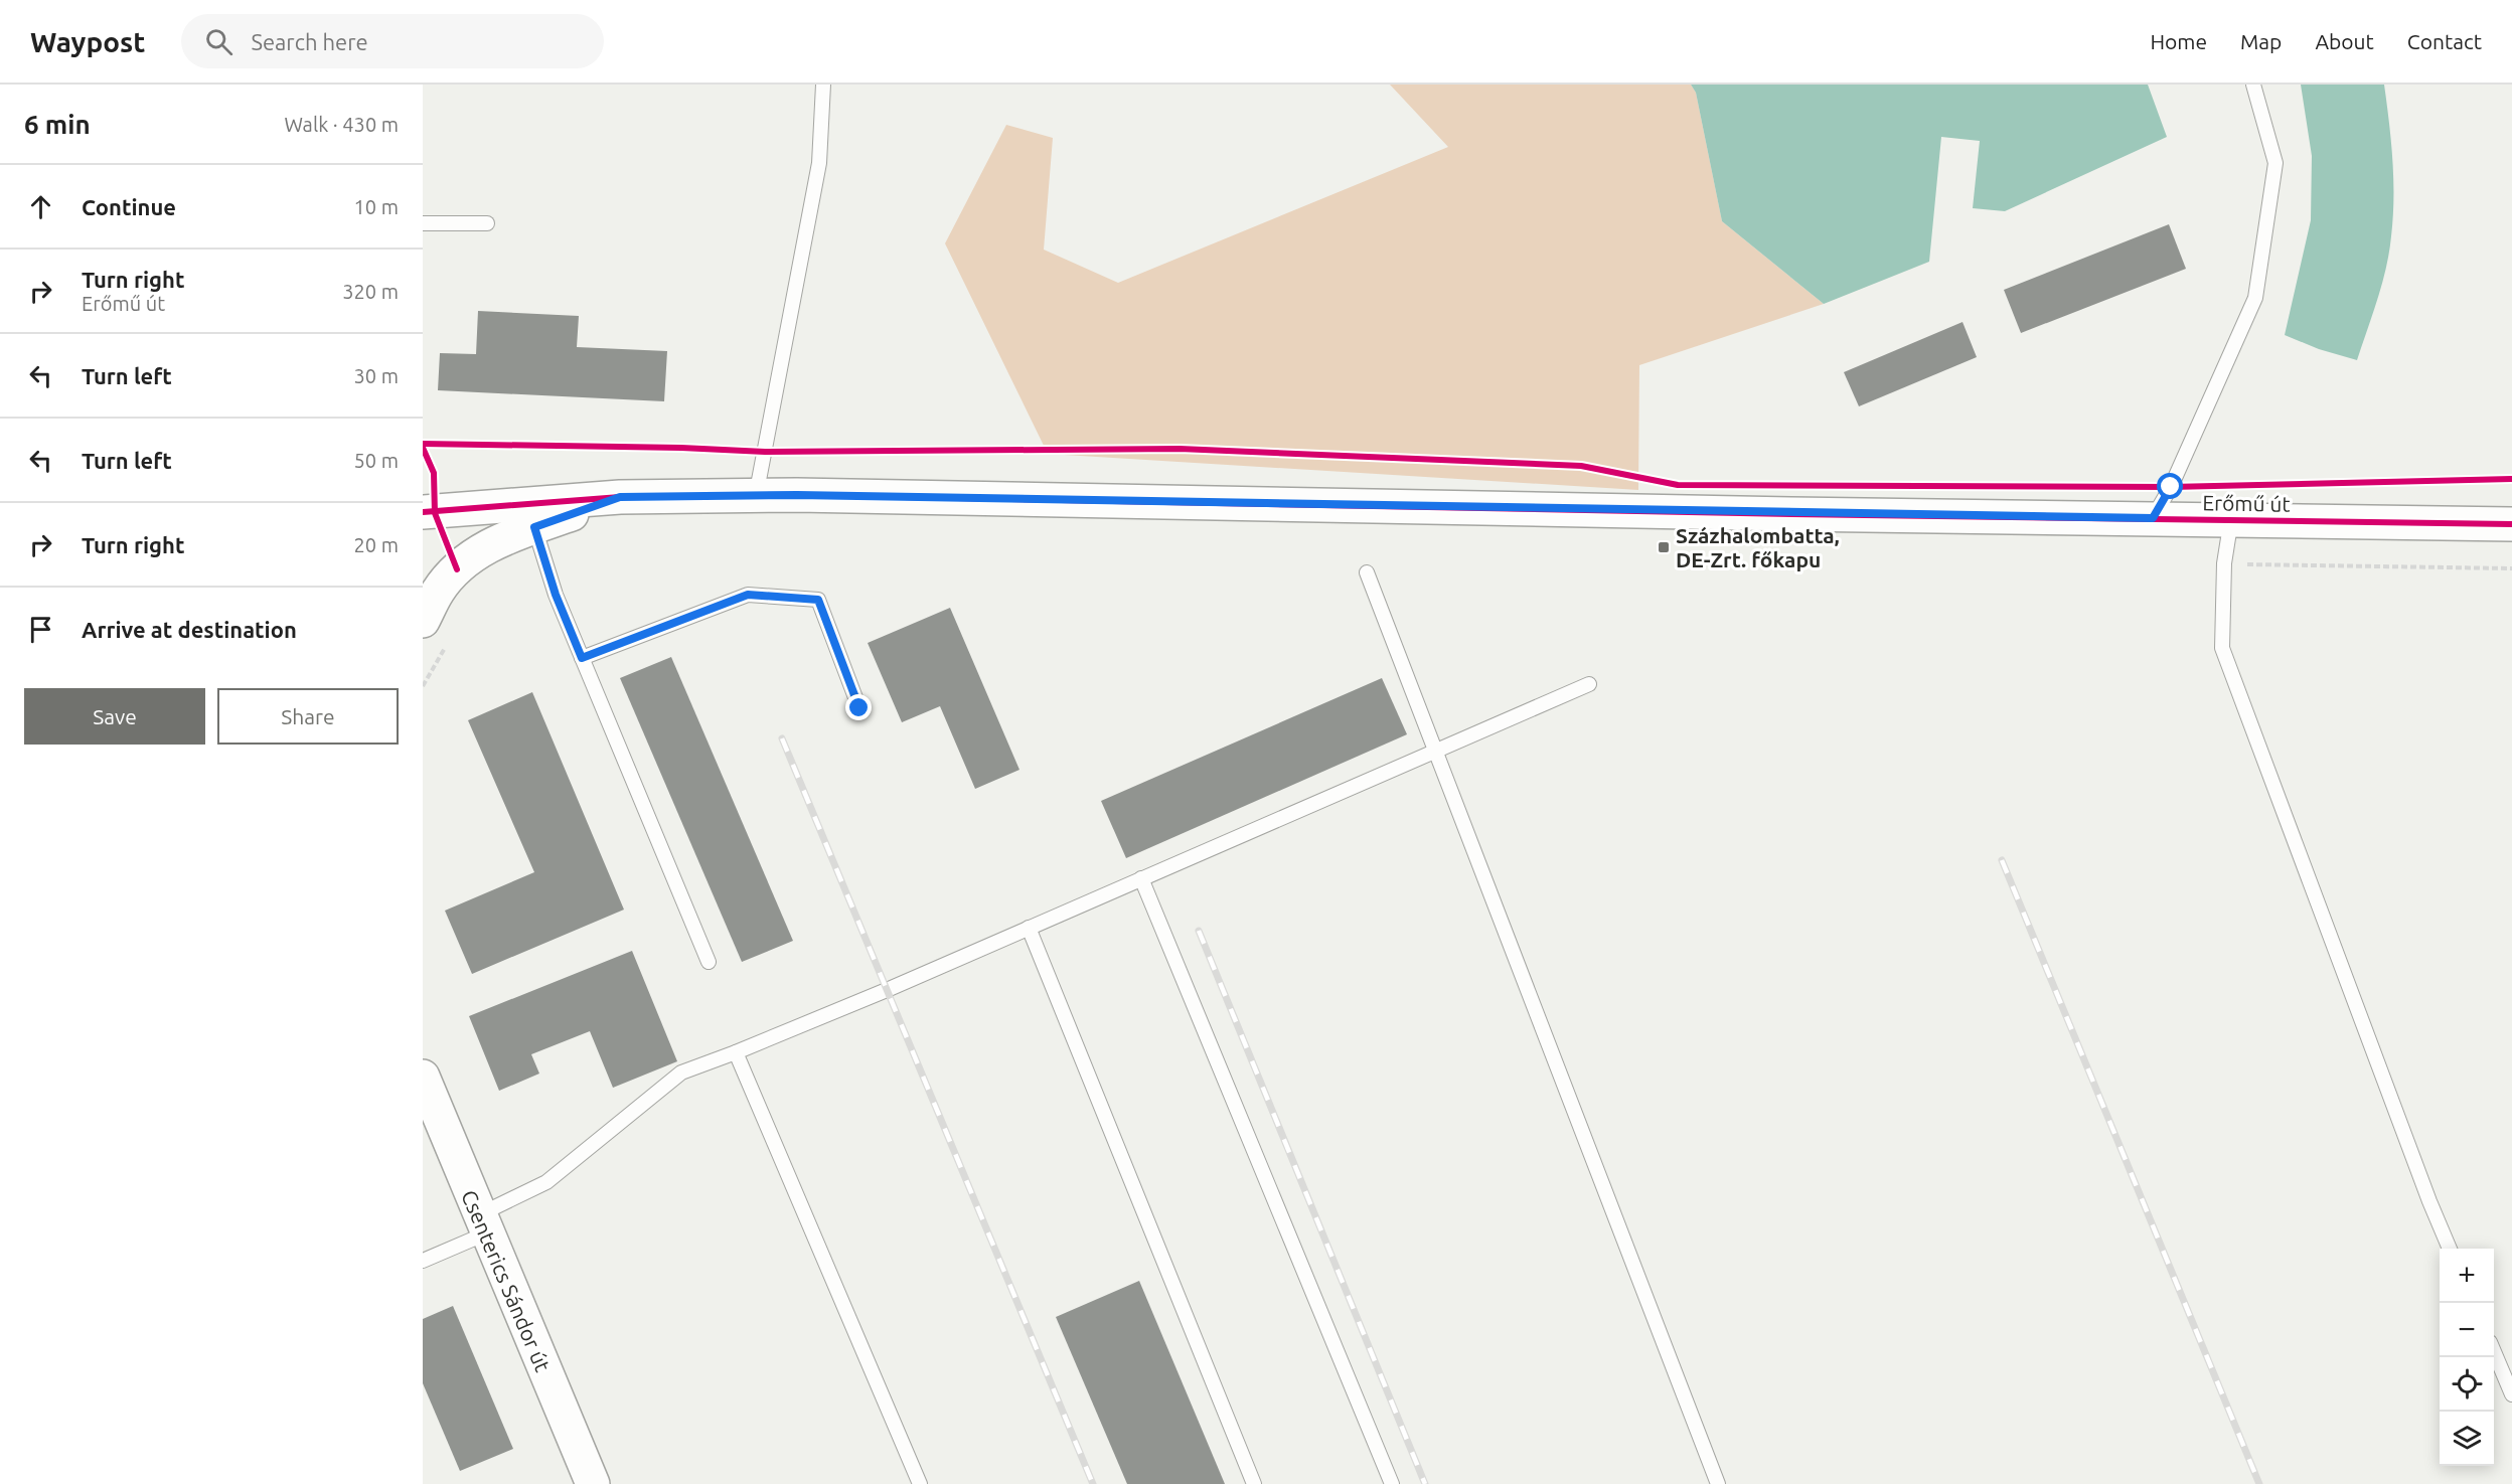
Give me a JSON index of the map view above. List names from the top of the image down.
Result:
{
  "streets": {
    "street": ["Erőmű út", "Csenterics Sándor út"]
  },
  "places": {
    "transit": ["Százhalombatta, DE-Zrt. főkapu"]
  },
  "page": {
    "header": "Waypost",
    "search": "Search here",
    "nav": [
      "Home",
      "Map",
      "About",
      "Contact"
    ],
    "heading": ["6 min", "Walk · 430 m"],
    "list": [
      ["Continue", "10 m"],
      ["Turn right", "Erőmű út", "320 m"],
      ["Turn left", "30 m"],
      ["Turn left", "50 m"],
      ["Turn right", "20 m"],
      "Arrive at destination"
    ],
    "buttons": ["Save", "Share"],
    "map_buttons": ["+", "−"]
  }
}
